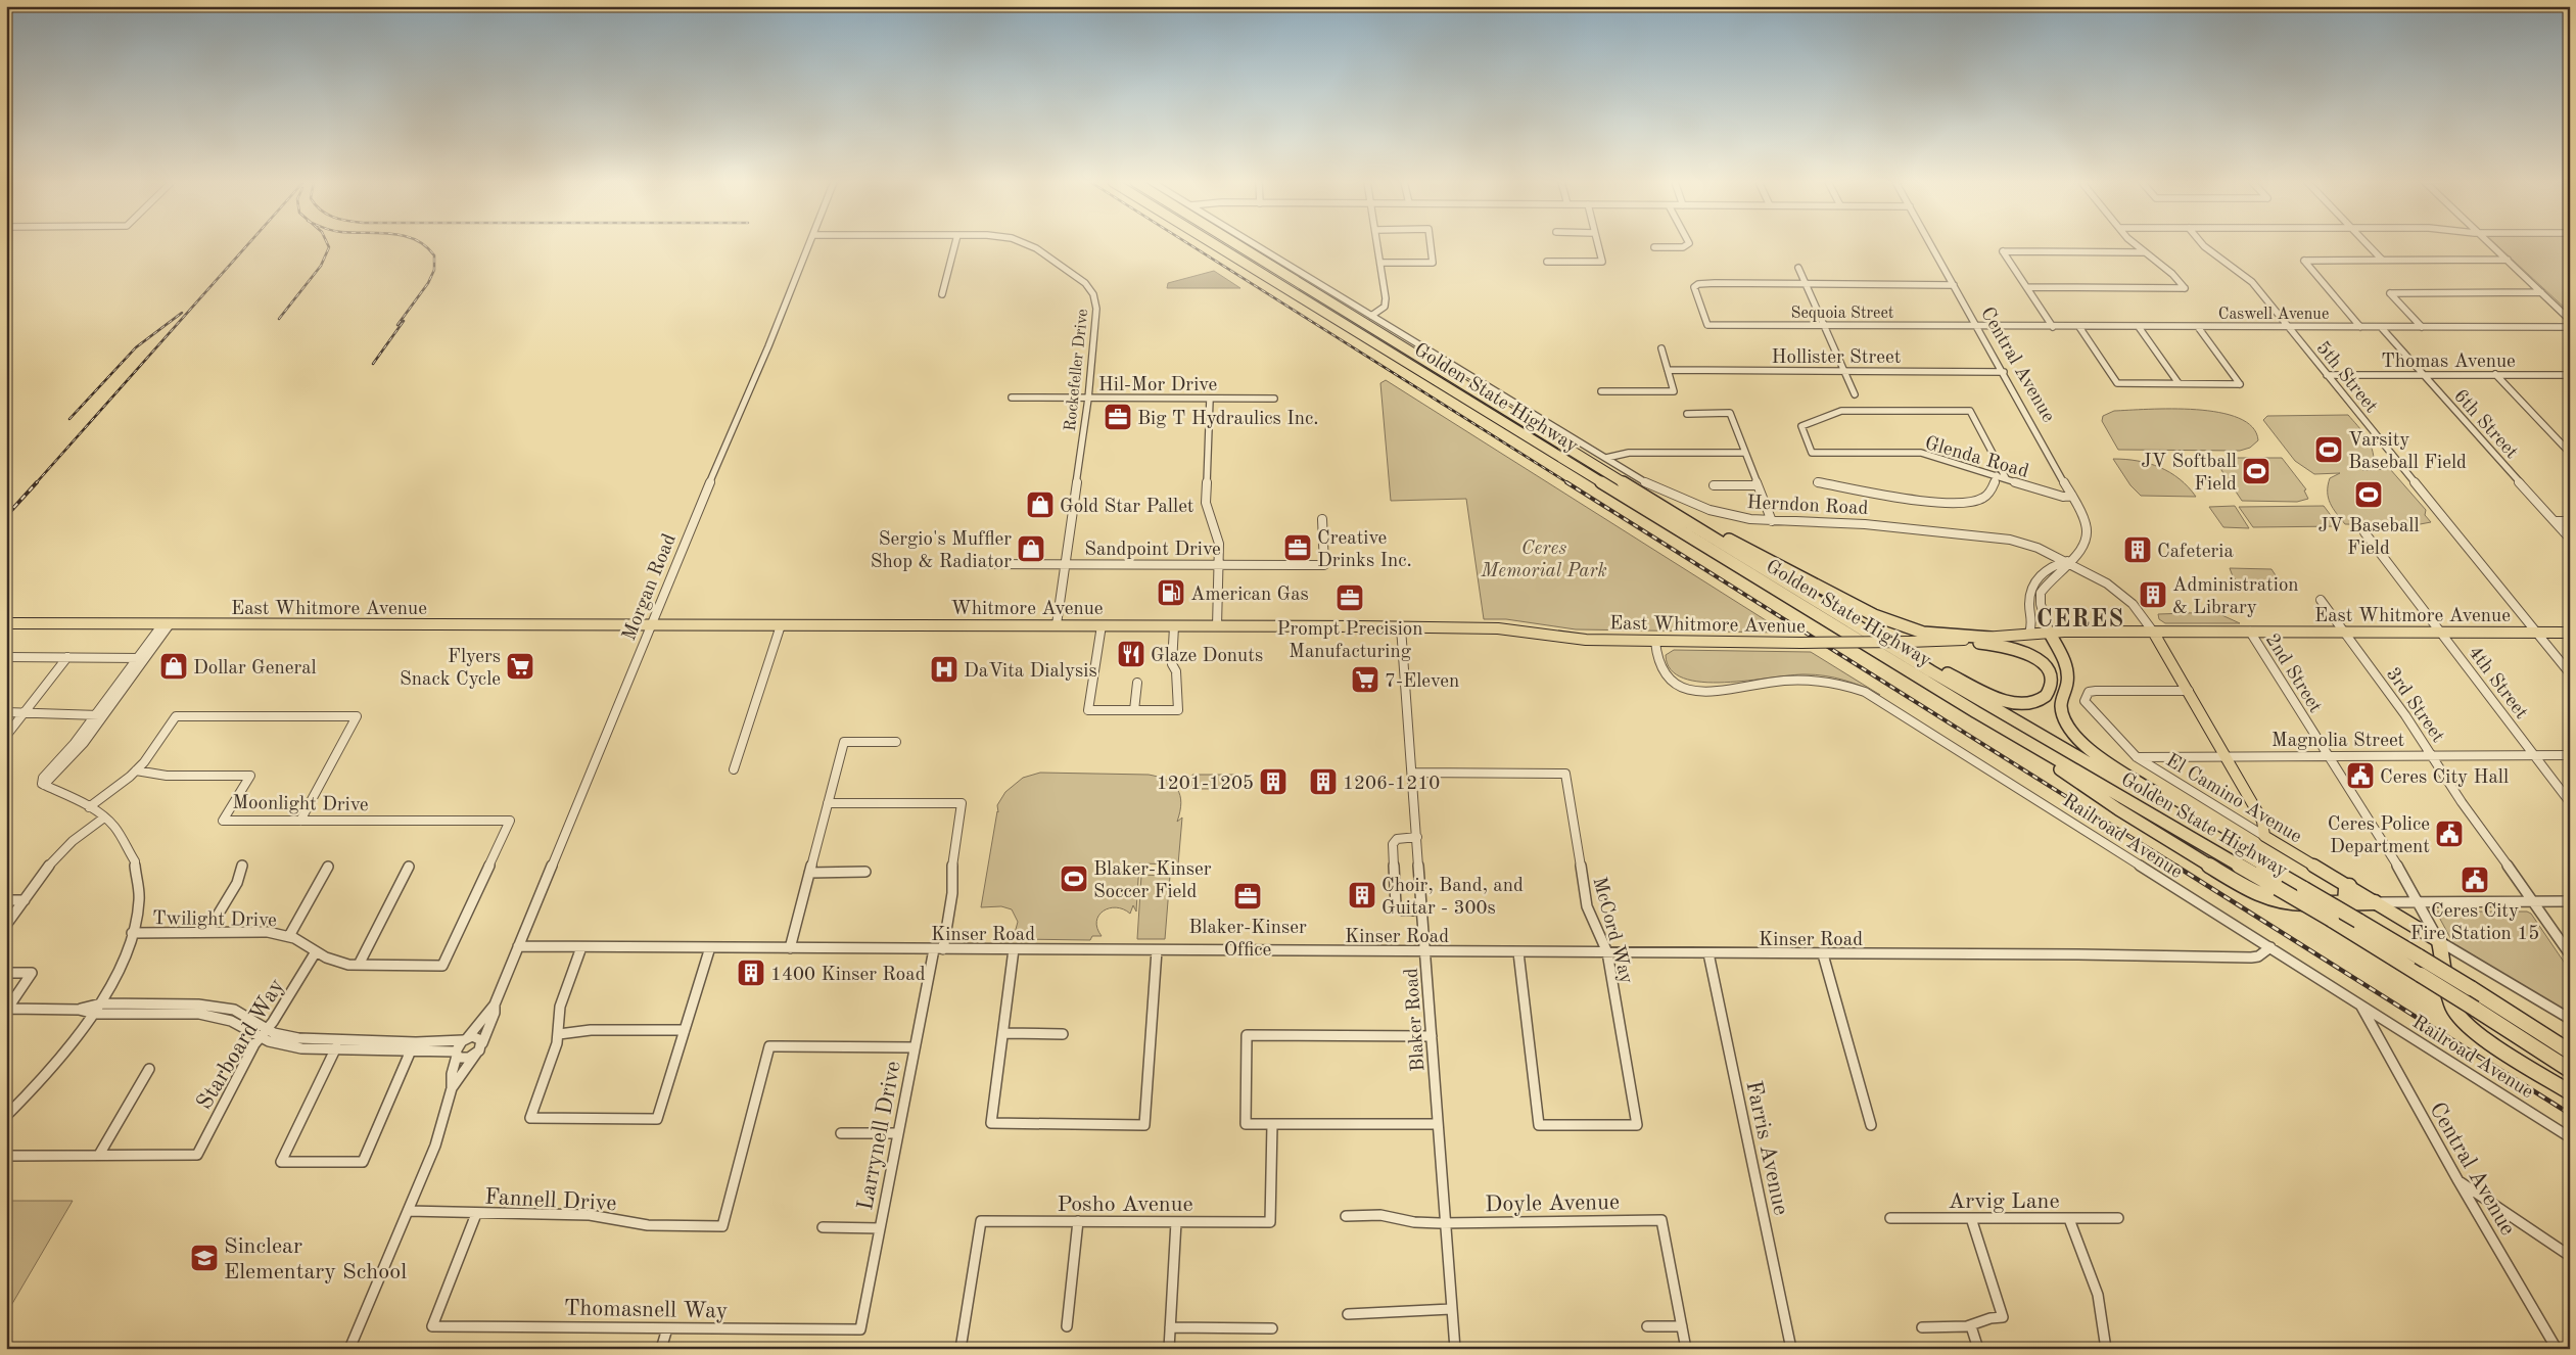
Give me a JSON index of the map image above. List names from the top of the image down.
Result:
{
  "streets": {
    "highway": ["Golden State Highway"],
    "main road": ["East Whitmore Avenue", "Whitmore Avenue", "El Camino Avenue"],
    "street": [
      "Sequoia Street",
      "Caswell Avenue",
      "Hollister Street",
      "Thomas Avenue",
      "Central Avenue",
      "Rockefeller Drive",
      "5th Street",
      "Hil-Mor Drive",
      "6th Street",
      "Glenda Road",
      "Herndon Road",
      "Sandpoint Drive",
      "Morgan Road",
      "2nd Street",
      "4th Street",
      "3rd Street",
      "Magnolia Street",
      "Moonlight Drive",
      "Railroad Avenue",
      "Twilight Drive",
      "McCord Way",
      "Kinser Road",
      "Blaker Road",
      "Starboard Way",
      "Larrynell Drive",
      "Farris Avenue",
      "Fannell Drive",
      "Arvig Lane",
      "Doyle Avenue",
      "Posho Avenue",
      "Thomasnell Way"
    ]
  },
  "crossings": [
    ["Sequoia Street", "Caswell Avenue"],
    ["Sequoia Street", "Central Avenue"],
    ["Caswell Avenue", "Central Avenue"],
    ["Caswell Avenue", "5th Street"],
    ["Caswell Avenue", "6th Street"],
    ["Hollister Street", "Central Avenue"],
    ["Thomas Avenue", "5th Street"],
    ["Thomas Avenue", "6th Street"],
    ["Central Avenue", "Glenda Road"],
    ["Central Avenue", "Herndon Road"],
    ["Central Avenue", "East Whitmore Avenue"],
    ["Central Avenue", "Railroad Avenue"],
    ["Rockefeller Drive", "Hil-Mor Drive"],
    ["Rockefeller Drive", "Sandpoint Drive"],
    ["Rockefeller Drive", "Whitmore Avenue"],
    ["5th Street", "East Whitmore Avenue"],
    ["Herndon Road", "East Whitmore Avenue"],
    ["Morgan Road", "East Whitmore Avenue"],
    ["Morgan Road", "Whitmore Avenue"],
    ["Morgan Road", "Kinser Road"],
    ["East Whitmore Avenue", "Whitmore Avenue"],
    ["East Whitmore Avenue", "2nd Street"],
    ["East Whitmore Avenue", "4th Street"],
    ["East Whitmore Avenue", "3rd Street"],
    ["East Whitmore Avenue", "Railroad Avenue"],
    ["East Whitmore Avenue", "Blaker Road"],
    ["Whitmore Avenue", "Blaker Road"],
    ["2nd Street", "Magnolia Street"],
    ["2nd Street", "El Camino Avenue"],
    ["4th Street", "Magnolia Street"],
    ["3rd Street", "Magnolia Street"],
    ["Magnolia Street", "El Camino Avenue"],
    ["Moonlight Drive", "Twilight Drive"],
    ["Railroad Avenue", "Kinser Road"],
    ["Twilight Drive", "Starboard Way"],
    ["McCord Way", "Kinser Road"],
    ["McCord Way", "Blaker Road"],
    ["Kinser Road", "Blaker Road"],
    ["Kinser Road", "Larrynell Drive"],
    ["Kinser Road", "Farris Avenue"],
    ["Blaker Road", "Doyle Avenue"],
    ["Larrynell Drive", "Fannell Drive"],
    ["Larrynell Drive", "Thomasnell Way"],
    ["Fannell Drive", "Thomasnell Way"]
  ],
  "districts": ["CERES"],
  "parks": ["Ceres Memorial Park"],
  "places": {
    "office": [
      "Big T Hydraulics Inc.",
      "Creative Drinks Inc.",
      "Prompt Precision Manufacturing",
      "Blaker-Kinser Office"
    ],
    "sports": [
      "Varsity Baseball Field",
      "JV Softball Field",
      "JV Baseball Field",
      "Blaker-Kinser Soccer Field"
    ],
    "shop": ["Gold Star Pallet", "Sergio's Muffler Shop & Radiator", "Dollar General"],
    "building": [
      "Cafeteria",
      "Administration & Library",
      "1201-1205",
      "1206-1210",
      "Choir, Band, and Guitar - 300s",
      "1400 Kinser Road"
    ],
    "fuel station": ["American Gas"],
    "restaurant": ["Glaze Donuts"],
    "supermarket": ["Flyers Snack Cycle", "7-Eleven"],
    "hospital": ["DaVita Dialysis"],
    "public building": ["Ceres City Hall", "Ceres Police Department", "Ceres City Fire Station 15"],
    "school or university": ["Sinclear Elementary School"]
  }
}
